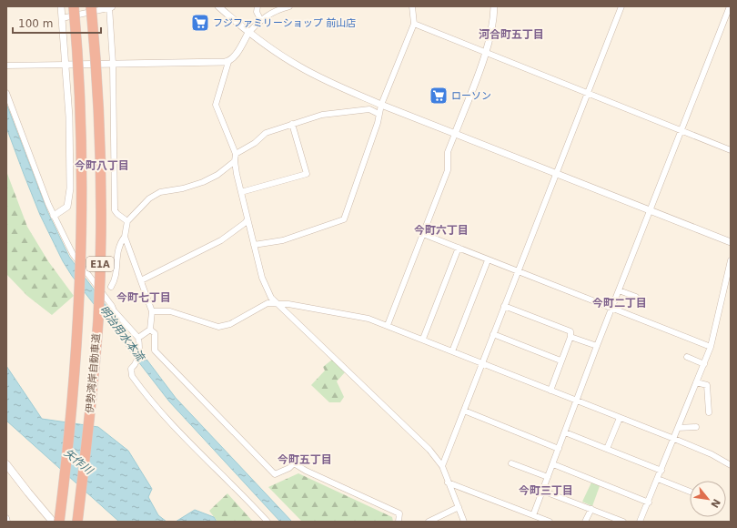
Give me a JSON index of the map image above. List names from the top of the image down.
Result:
{
  "streets": {
    "highway": ["E1A", "伊勢湾岸自動車道"]
  },
  "districts": [
    "河合町五丁目",
    "今町八丁目",
    "今町六丁目",
    "今町七丁目",
    "今町二丁目",
    "今町五丁目",
    "今町三丁目"
  ],
  "water": ["明治用水本流", "矢作川"],
  "places": {
    "supermarket": ["フジファミリーショップ 前山店", "ローソン"]
  },
  "scale_bar": "100 m",
  "north": "bottom right"
}
